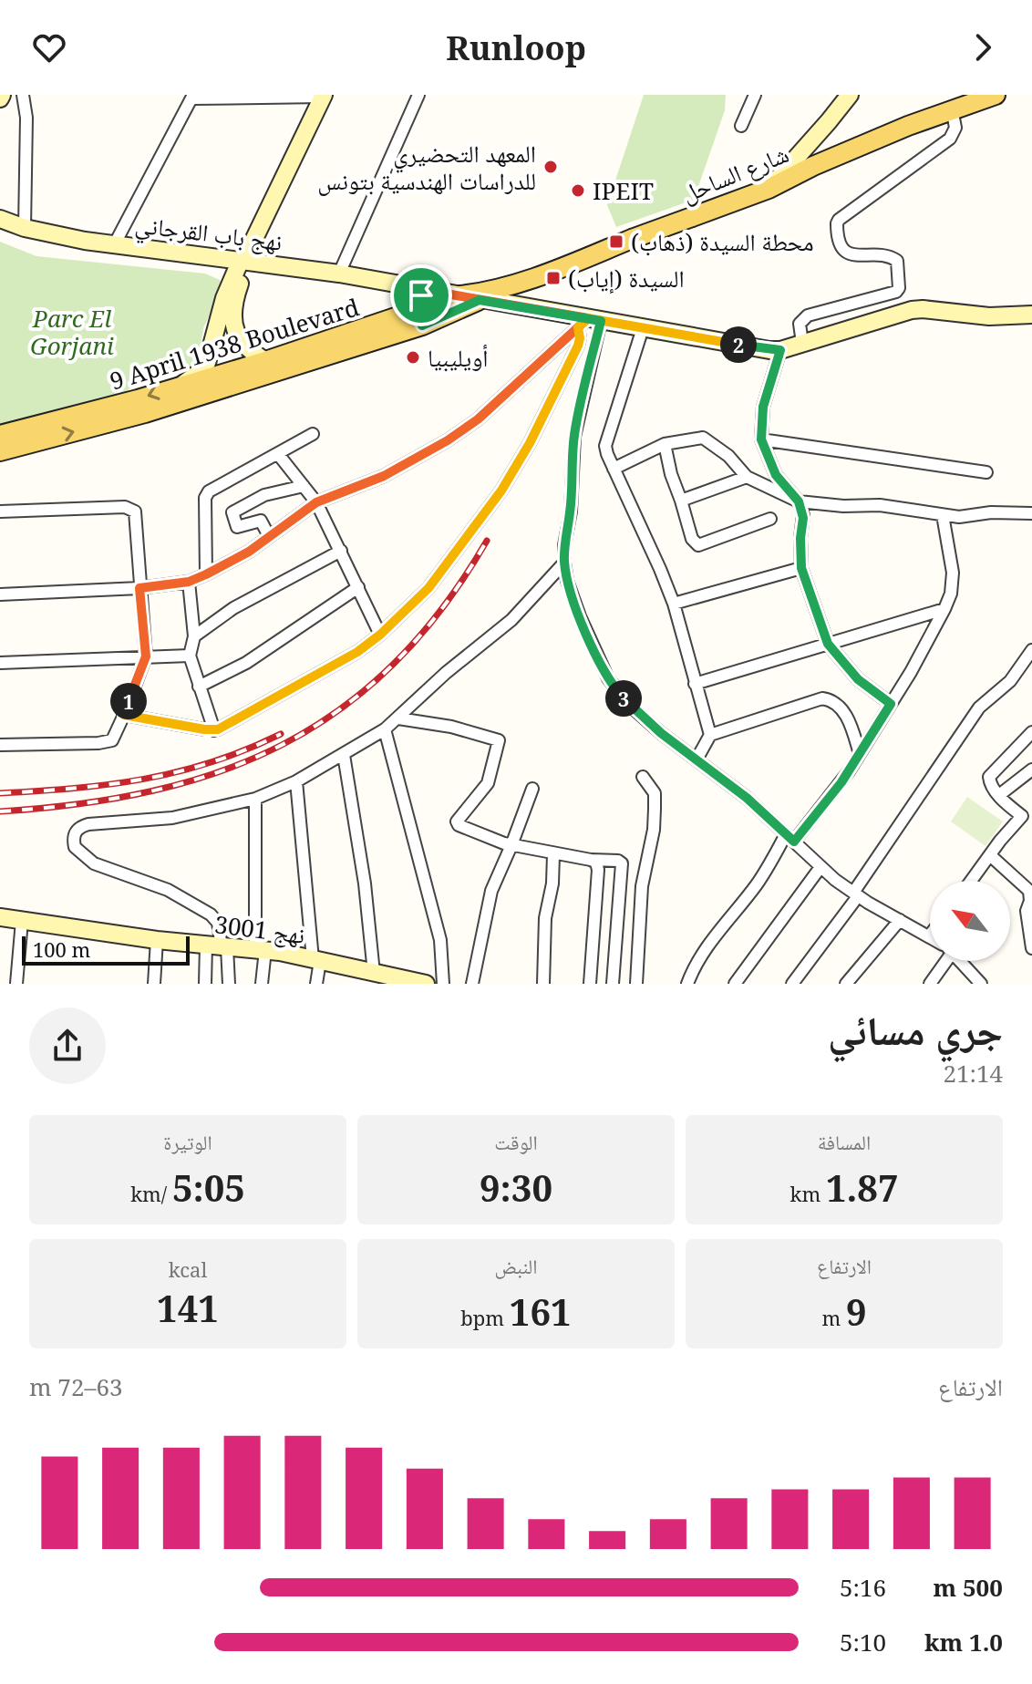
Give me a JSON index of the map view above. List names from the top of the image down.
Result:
{
  "streets": {
    "main road": ["شارع الساحل", "9 April 1938 Boulevard"],
    "street": ["نهج باب القرجاني", "نهج 3001"]
  },
  "crossings": [
    ["شارع الساحل", "9 April 1938 Boulevard"],
    ["نهج باب القرجاني", "9 April 1938 Boulevard"]
  ],
  "parks": ["Parc El Gorjani"],
  "places": {
    "other": ["المعهد التحضيري للدراسات الهندسية بتونس", "IPEIT", "أويليبيا"],
    "transit": ["محطة السيدة (ذهاب)", "السيدة (إياب)"]
  },
  "scale_bar": "100 m",
  "north": "top left",
  "page": {
    "header": "Runloop",
    "pins": ["2", "3", "1"],
    "scale": "100 m",
    "heading": ["جري مسائي", "21:14"],
    "stats": [
      ["المسافة", "1.87 km"],
      ["الوقت", "9:30"],
      ["الوتيرة", "5:05 /km"],
      ["الارتفاع", "9 m"],
      ["النبض", "161 bpm"],
      ["kcal", "141"]
    ],
    "chart": ["الارتفاع", "63–72 m"],
    "list": [
      {
        "name": "500 m",
        "note": "5:16"
      },
      {
        "name": "1.0 km",
        "note": "5:10"
      }
    ]
  }
}
